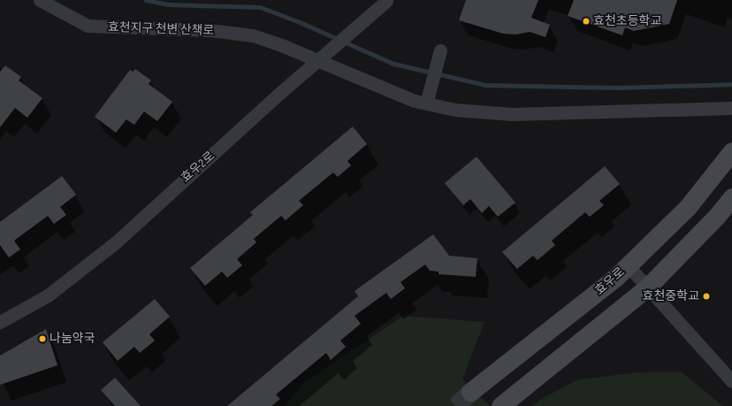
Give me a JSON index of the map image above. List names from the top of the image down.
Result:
{
  "streets": {
    "main road": ["효우로"],
    "street": ["효천지구 천변 산책로", "효우2로"]
  },
  "places": ["효천초등학교", "효천중학교", "나눔약국"]
}
